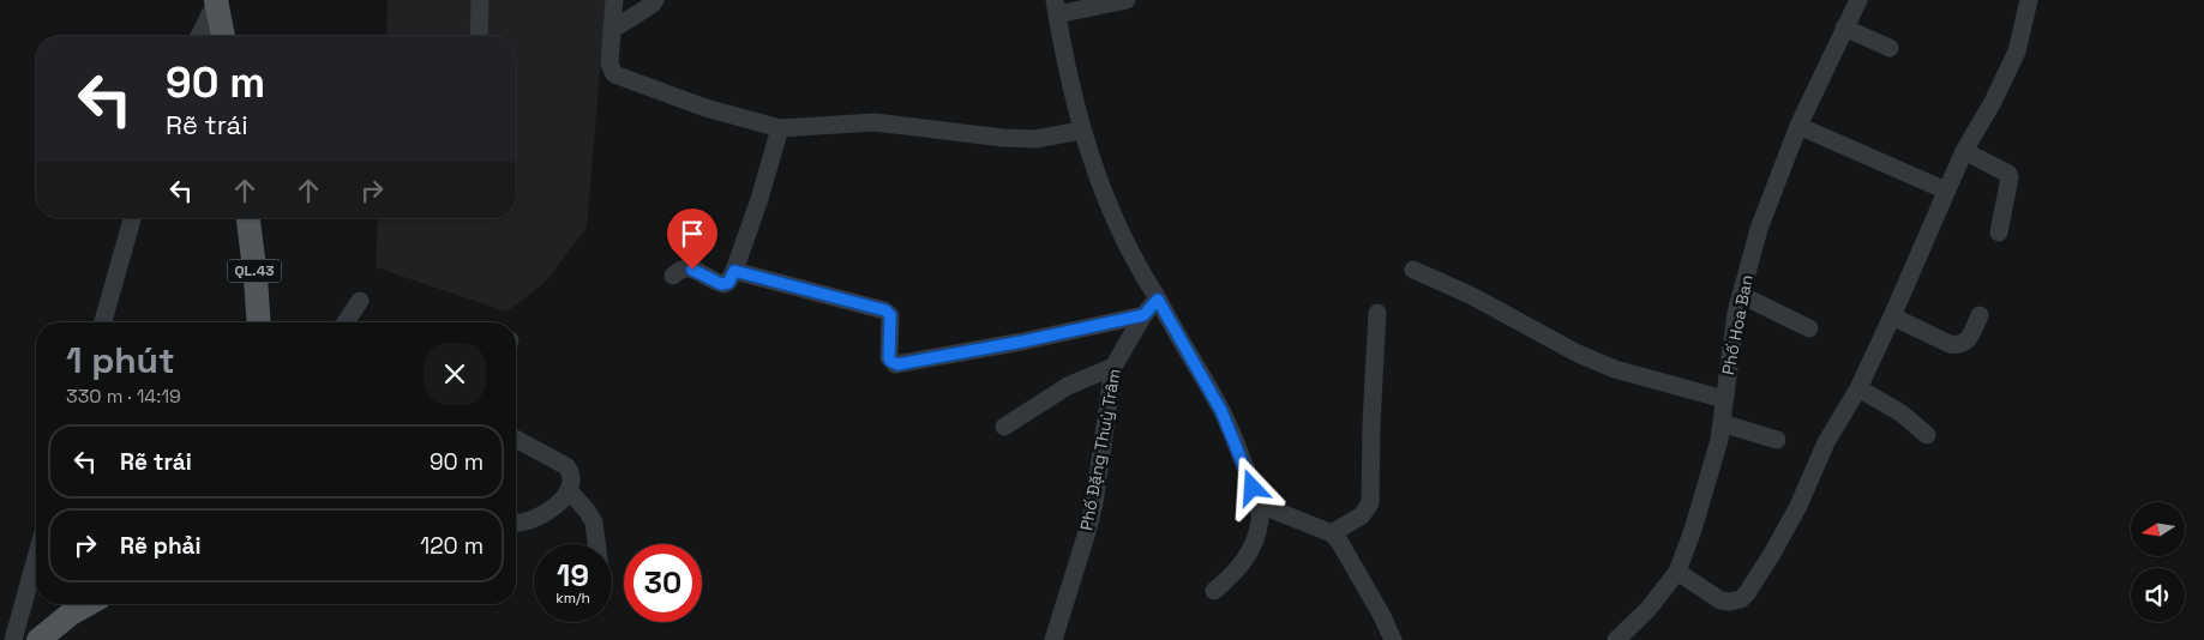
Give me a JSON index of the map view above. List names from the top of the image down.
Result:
{
  "streets": {
    "main road": ["QL.43"],
    "street": ["Phố Hoa Ban", "Phố Đặng Thuỳ Trâm"]
  },
  "north": "left",
  "page": {
    "turn": ["90 m", "Rẽ trái"],
    "heading": ["1 phút", "330 m · 14:19"],
    "list": [
      {
        "name": "Rẽ trái",
        "value": "90 m"
      },
      {
        "name": "Rẽ phải",
        "value": "120 m"
      }
    ],
    "speed": "19 km/h",
    "limit": "30"
  }
}
